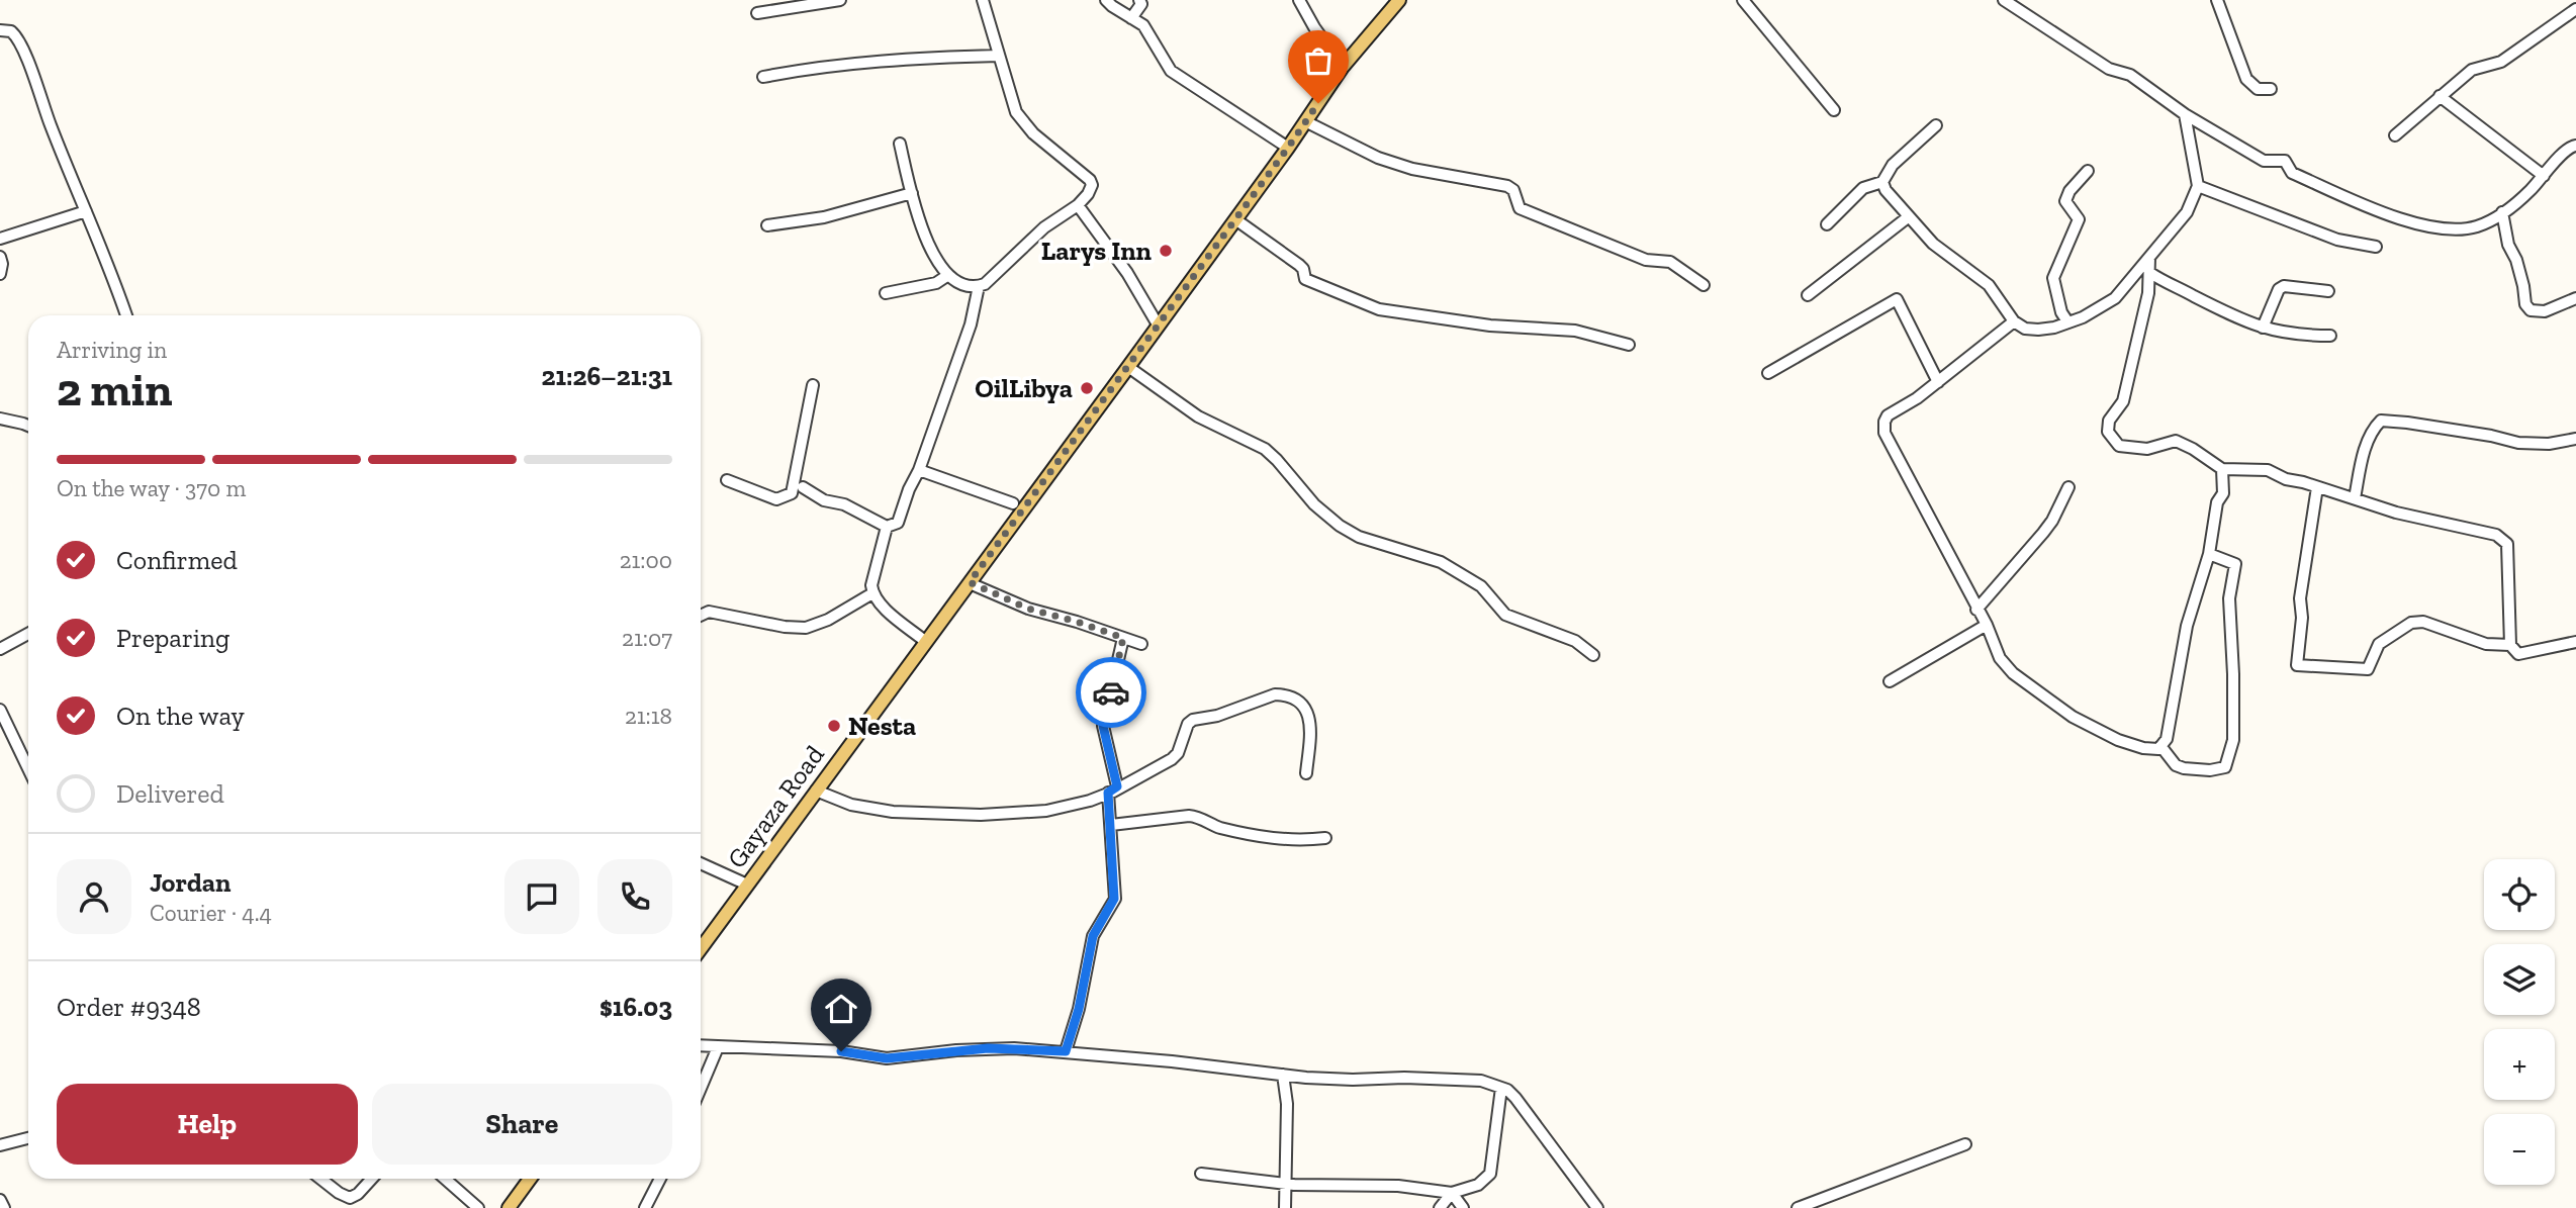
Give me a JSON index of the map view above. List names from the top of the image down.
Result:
{
  "streets": {
    "main road": ["Gayaza Road"]
  },
  "places": ["Larys Inn", "OilLibya", "Nesta"],
  "page": {
    "heading": ["2 min", "Arriving in", "21:26–21:31"],
    "panel": [
      "Jordan",
      "Courier · 4.4",
      "Order #9348",
      "$16.03"
    ],
    "bar": "On the way · 370 m",
    "list": [
      ["Confirmed", "21:00"],
      ["Preparing", "21:07"],
      ["On the way", "21:18"],
      "Delivered"
    ],
    "map_buttons": ["+", "−"],
    "buttons": ["Help", "Share"]
  }
}
